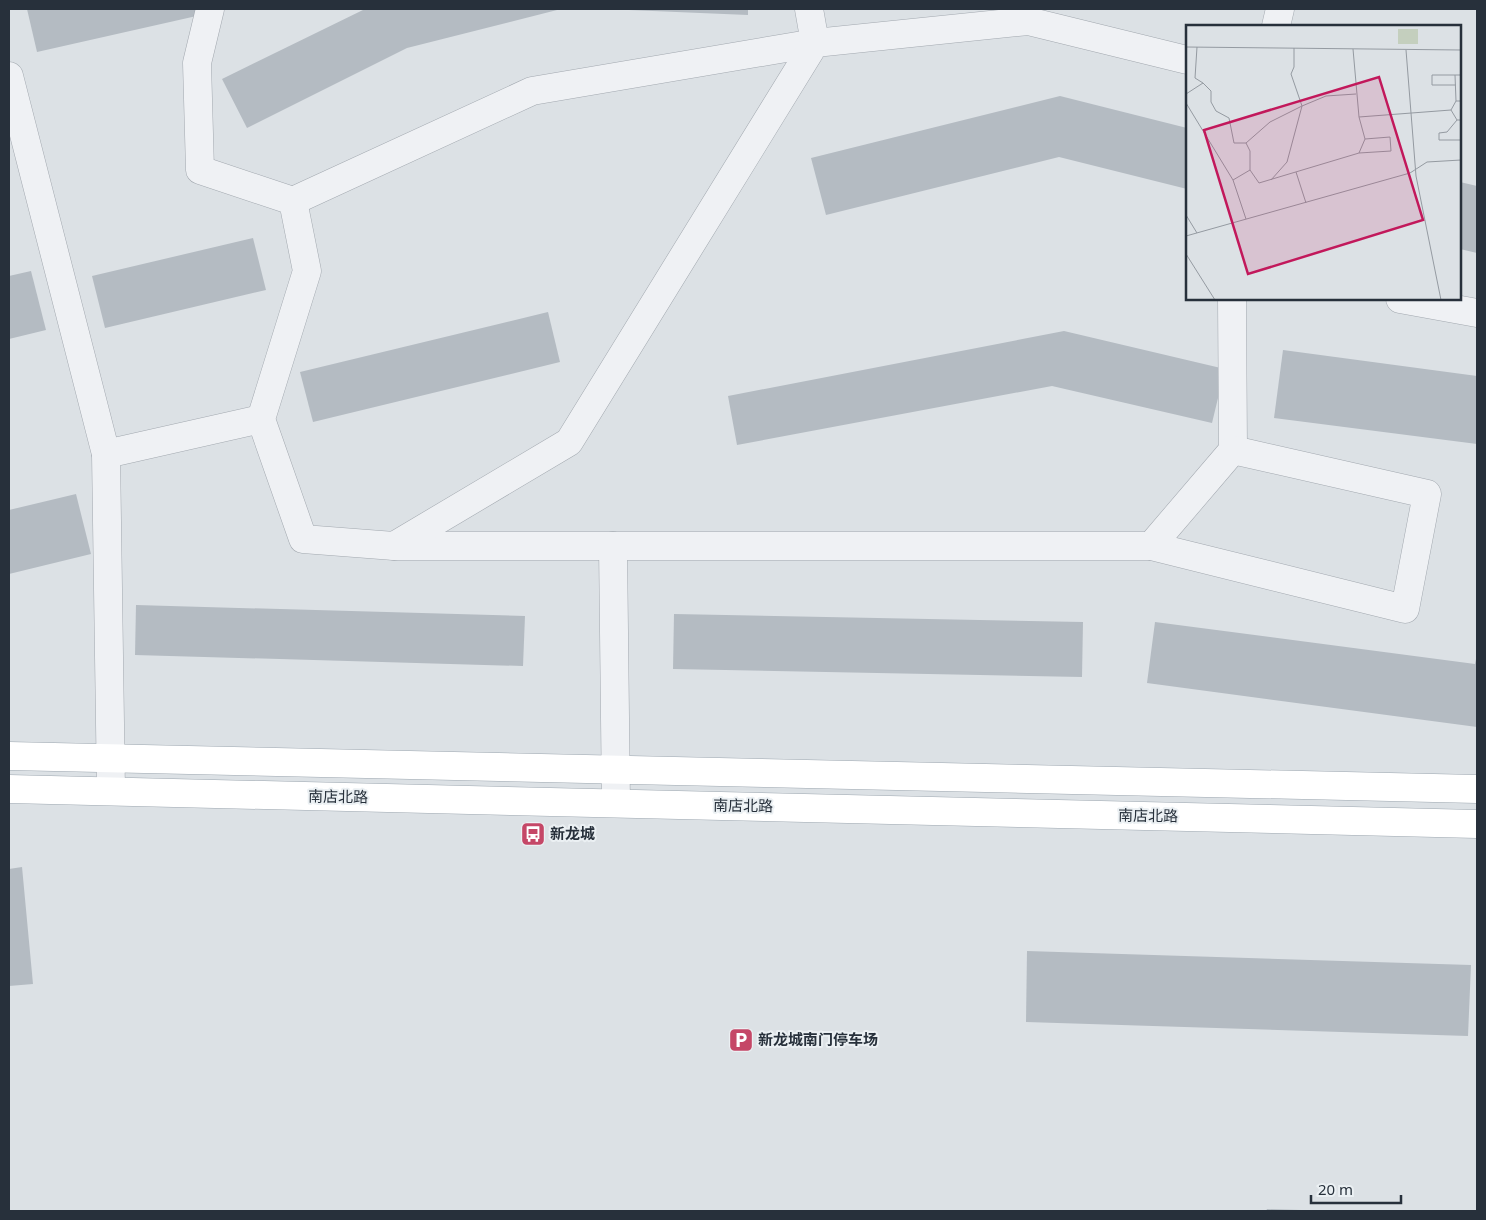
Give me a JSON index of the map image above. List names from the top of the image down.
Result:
{
  "streets": {
    "main road": ["南店北路"]
  },
  "places": {
    "bus stop": ["新龙城"],
    "parking": ["新龙城南门停车场"]
  },
  "scale_bar": "20 m"
}
